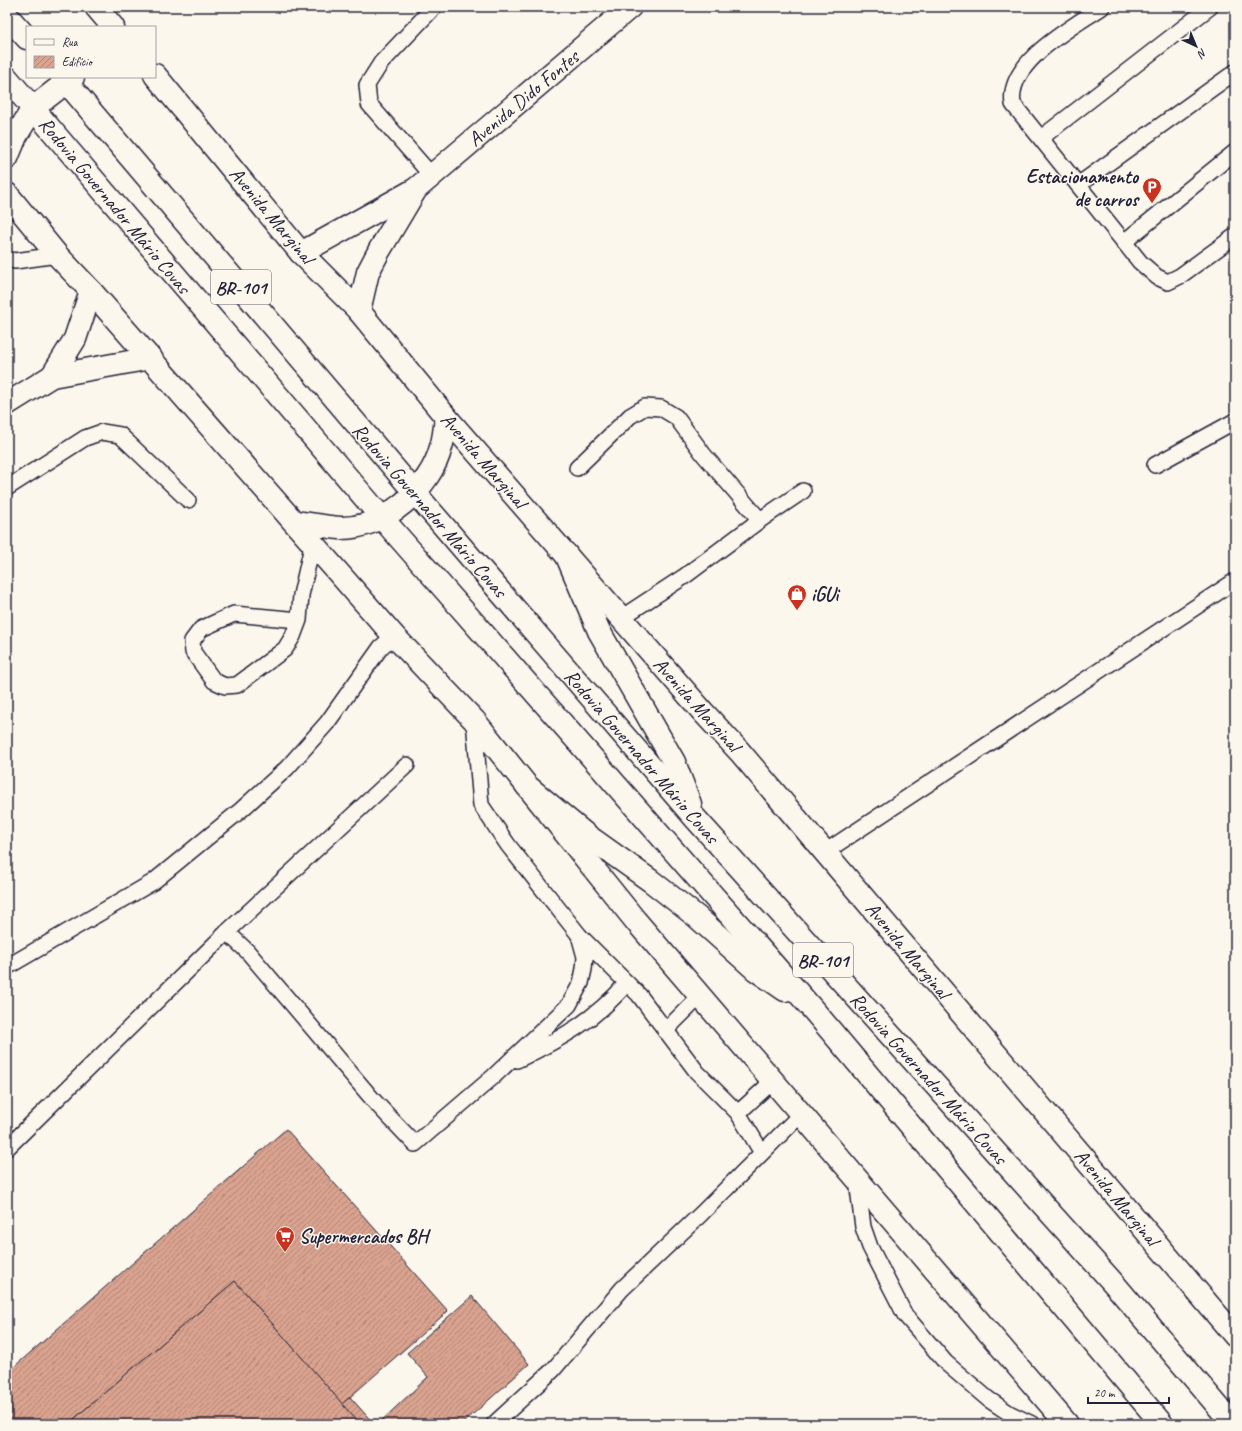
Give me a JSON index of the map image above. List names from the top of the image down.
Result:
{
  "streets": {
    "main road": [
      "Avenida Dido Fontes",
      "Rodovia Governador Mário Covas",
      "Avenida Marginal",
      "BR-101"
    ]
  },
  "crossings": [
    ["Avenida Dido Fontes", "Avenida Marginal"]
  ],
  "places": {
    "parking": ["Estacionamento de carros"],
    "shop": ["iGUi"],
    "supermarket": ["Supermercados BH"]
  },
  "legend": ["Rua", "Edifício"],
  "scale_bar": "20 m",
  "north": "bottom right"
}
